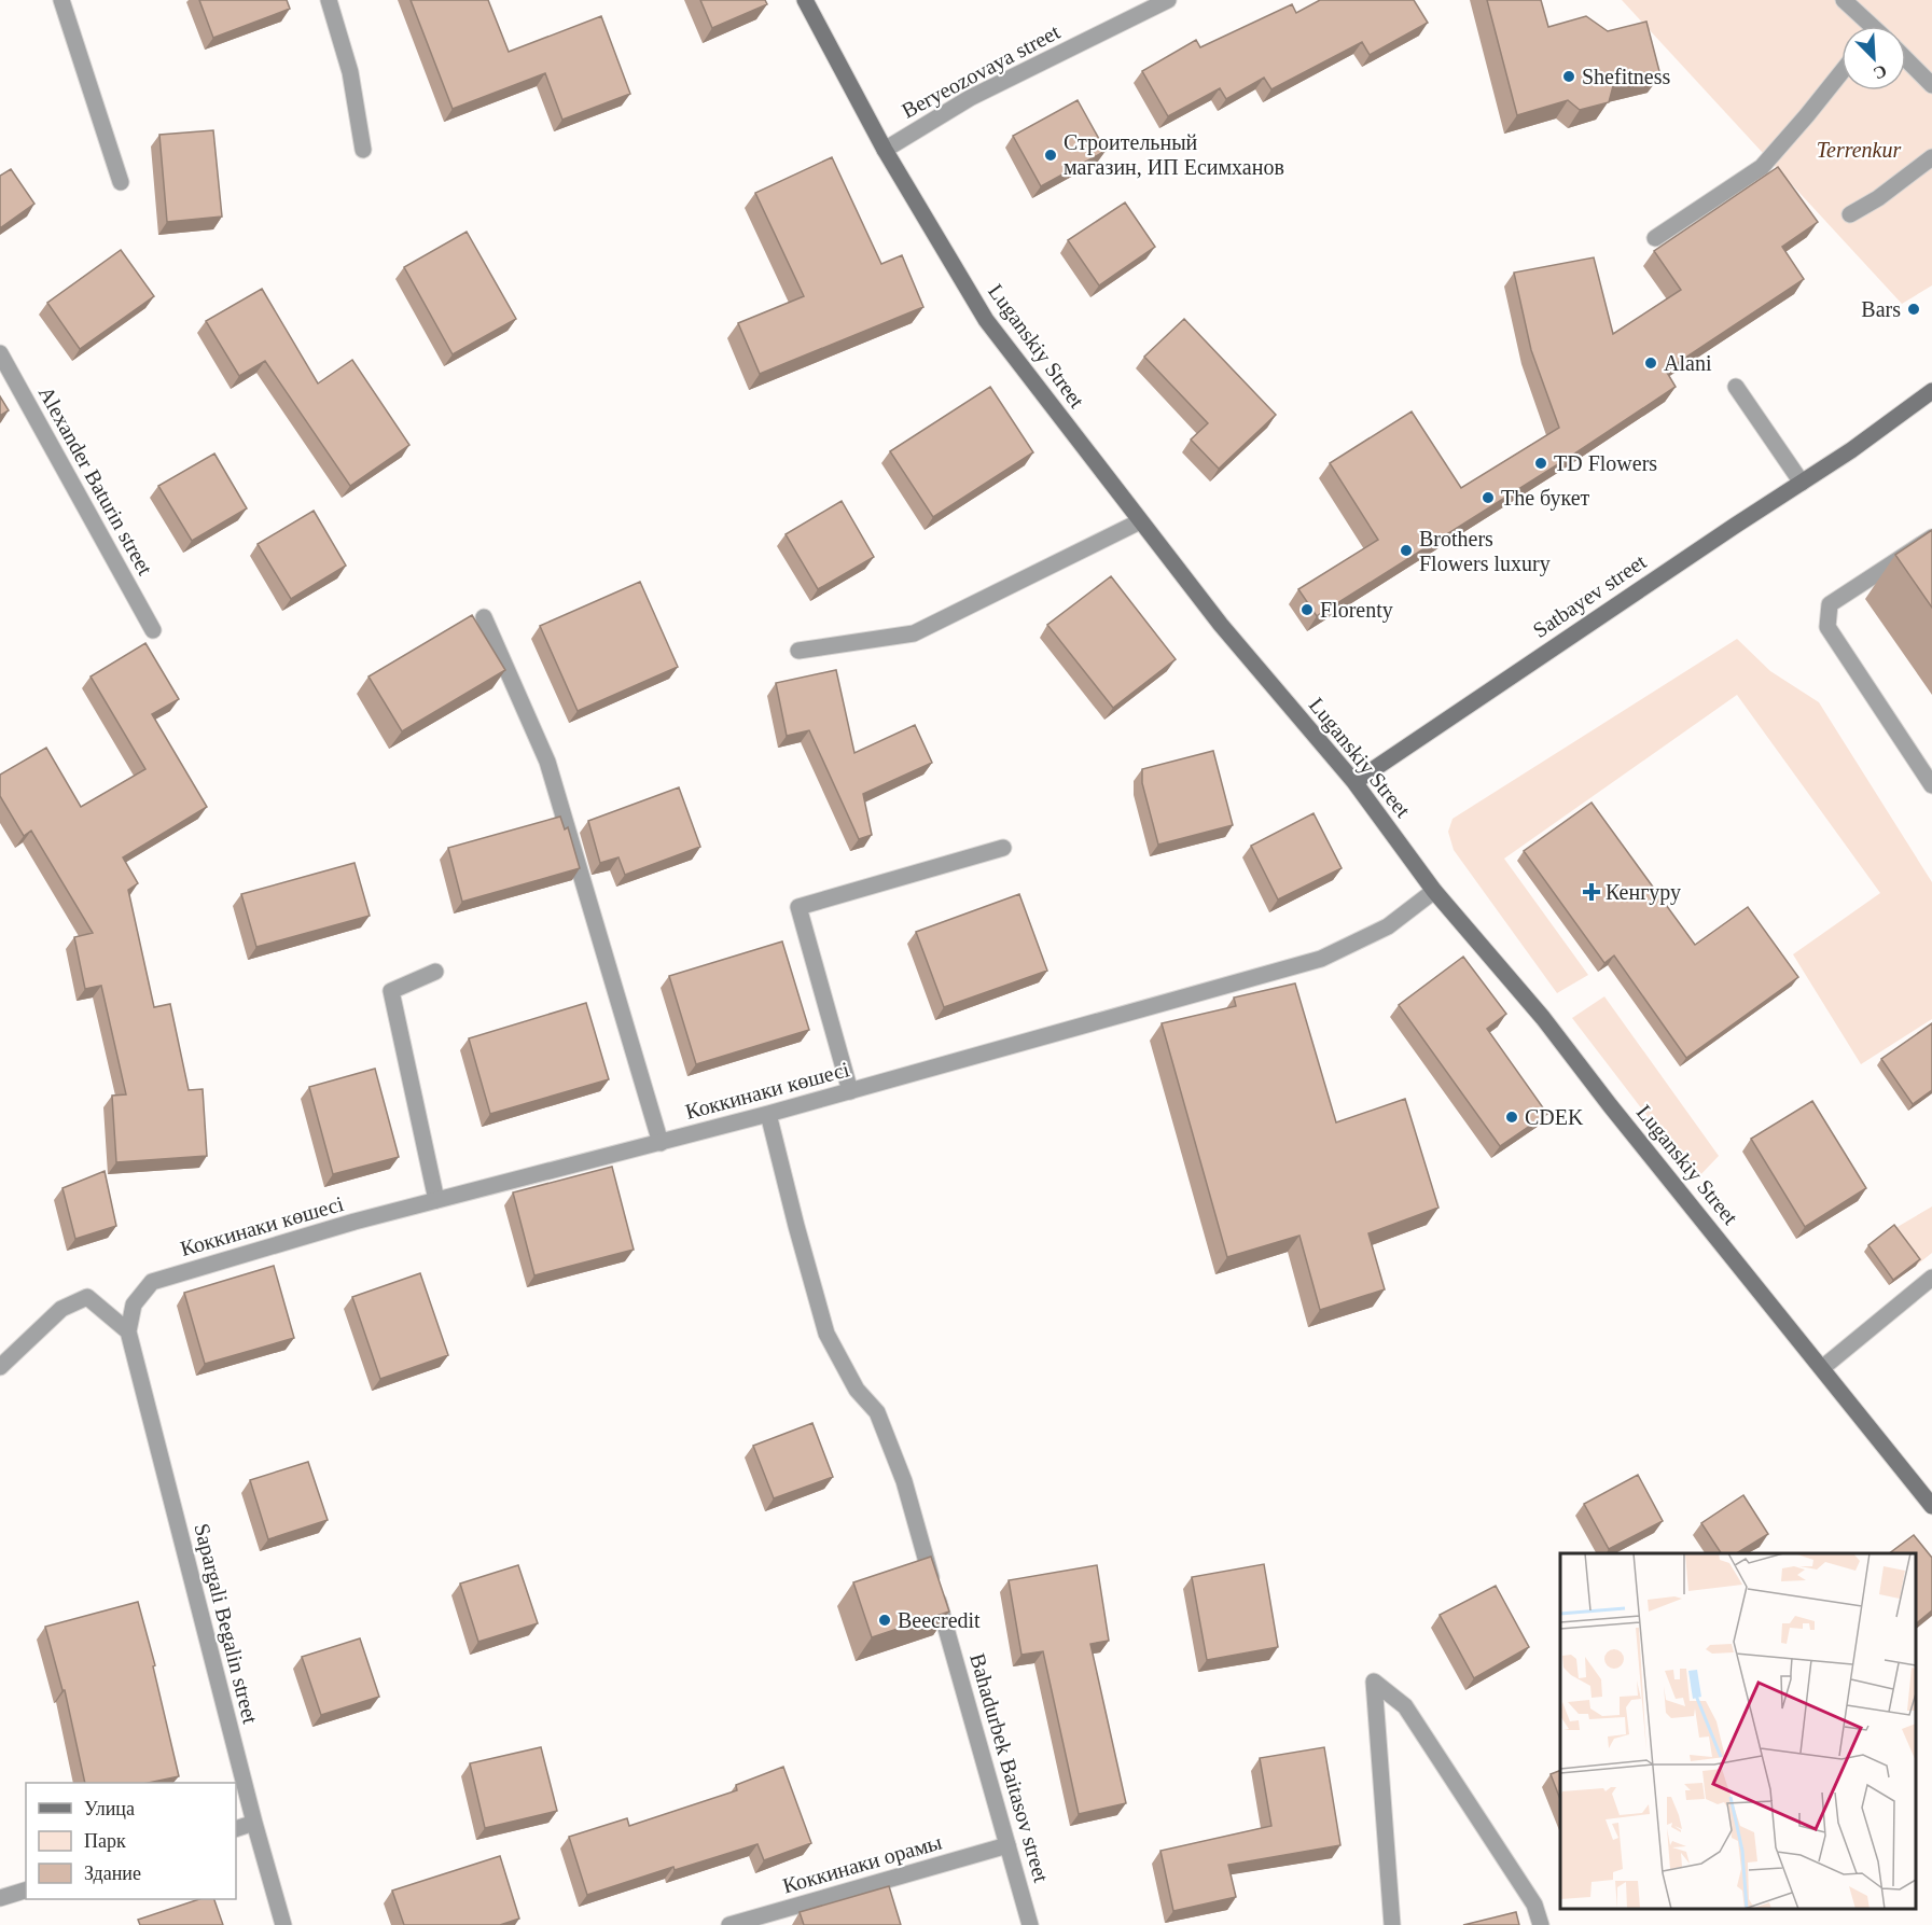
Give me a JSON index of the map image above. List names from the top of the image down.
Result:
{
  "streets": {
    "street": [
      "Beryeozovaya street",
      "Luganskiy Street",
      "Alexander Baturin street",
      "Satbayev street",
      "Коккинаки көшесі",
      "Sapargali Begalin street",
      "Bahadurbek Baitasov street",
      "Коккинаки орамы"
    ]
  },
  "crossings": [
    ["Beryeozovaya street", "Luganskiy Street"],
    ["Luganskiy Street", "Satbayev street"],
    ["Luganskiy Street", "Коккинаки көшесі"],
    ["Коккинаки көшесі", "Sapargali Begalin street"],
    ["Коккинаки көшесі", "Bahadurbek Baitasov street"],
    ["Bahadurbek Baitasov street", "Коккинаки орамы"]
  ],
  "parks": ["Terrenkur"],
  "places": {
    "other": [
      "Shefitness",
      "Строительный магазин, ИП Есимханов",
      "Bars",
      "Alani",
      "TD Flowers",
      "The букет",
      "Brothers Flowers luxury",
      "Florenty",
      "CDEK",
      "Beecredit"
    ],
    "health": ["Кенгуру"]
  },
  "legend": ["Улица", "Парк", "Здание"],
  "north": "bottom right"
}
